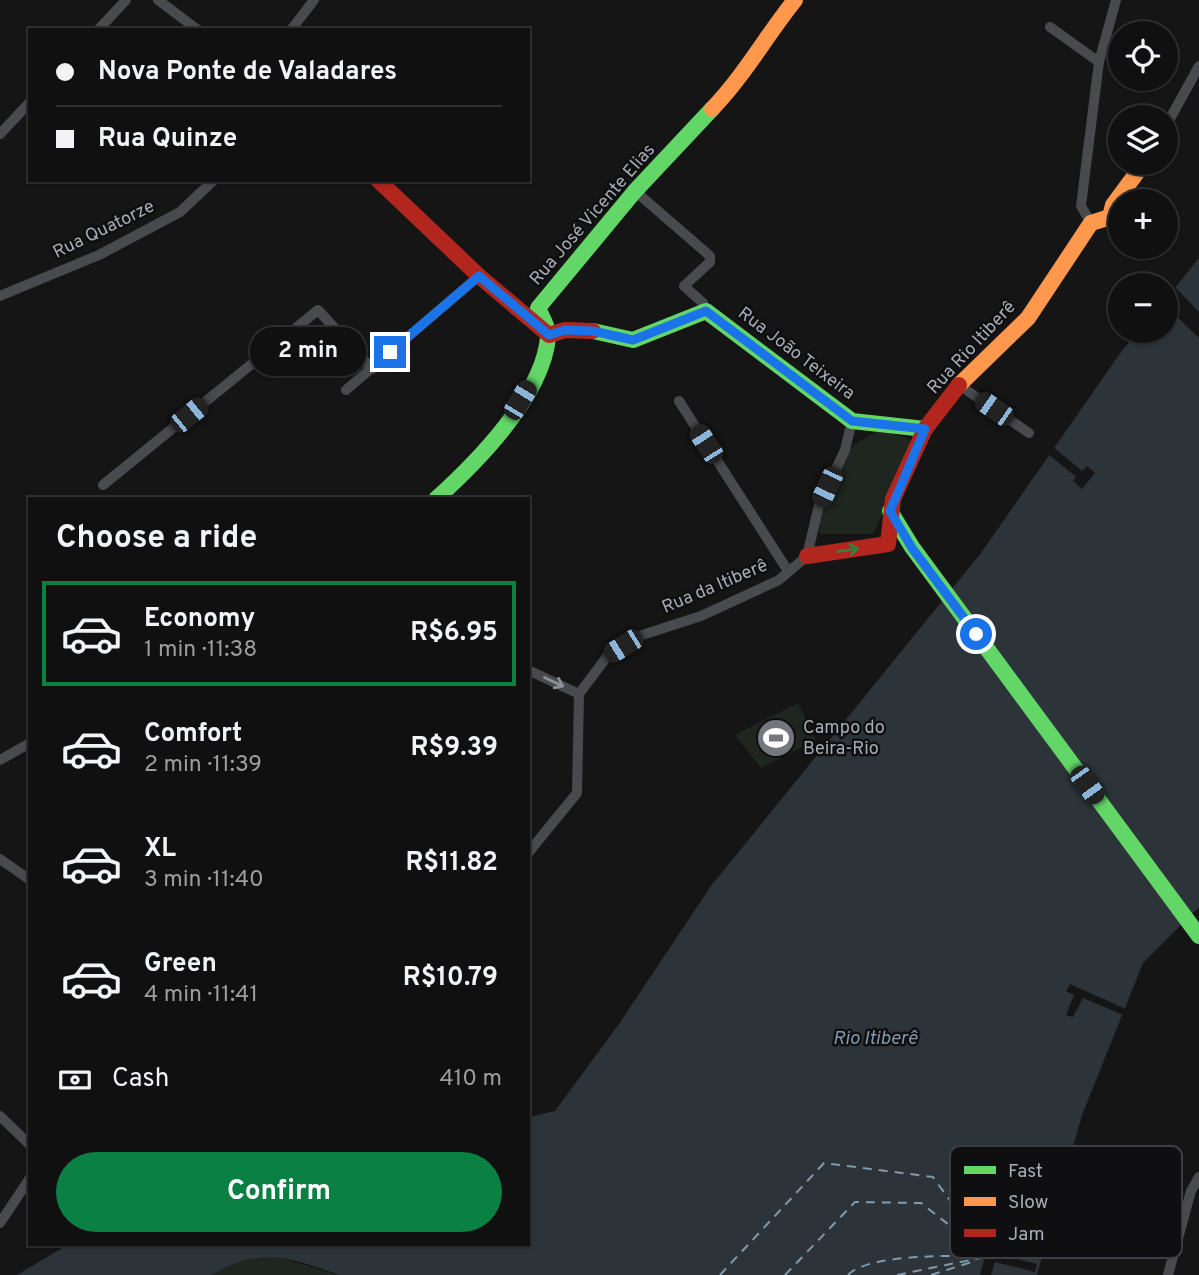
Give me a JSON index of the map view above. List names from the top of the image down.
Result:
{
  "streets": {
    "street": [
      "Rua José Vicente Elias",
      "Rua Quatorze",
      "Rua Rio Itiberê",
      "Rua João Teixeira",
      "Rua da Itiberê"
    ]
  },
  "crossings": [
    ["Rua Rio Itiberê", "Rua João Teixeira"],
    ["Rua Rio Itiberê", "Rua da Itiberê"]
  ],
  "water": ["Rio Itiberê"],
  "places": {
    "sports": ["Campo do Beira-Rio"]
  },
  "legend": ["Fast", "Slow", "Jam"],
  "page": {
    "map_buttons": ["+", "−"],
    "banner": ["Nova Ponte de Valadares", "Rua Quinze"],
    "bubble": "2 min",
    "heading": "Choose a ride",
    "list": [
      {
        "name": "Economy",
        "note": "1 min · 11:38",
        "value": "R$6.95"
      },
      {
        "name": "Comfort",
        "note": "2 min · 11:39",
        "value": "R$9.39"
      },
      {
        "name": "XL",
        "note": "3 min · 11:40",
        "value": "R$11.82"
      },
      {
        "name": "Green",
        "note": "4 min · 11:41",
        "value": "R$10.79"
      }
    ],
    "pay": ["Cash", "410 m"],
    "buttons": "Confirm"
  }
}
